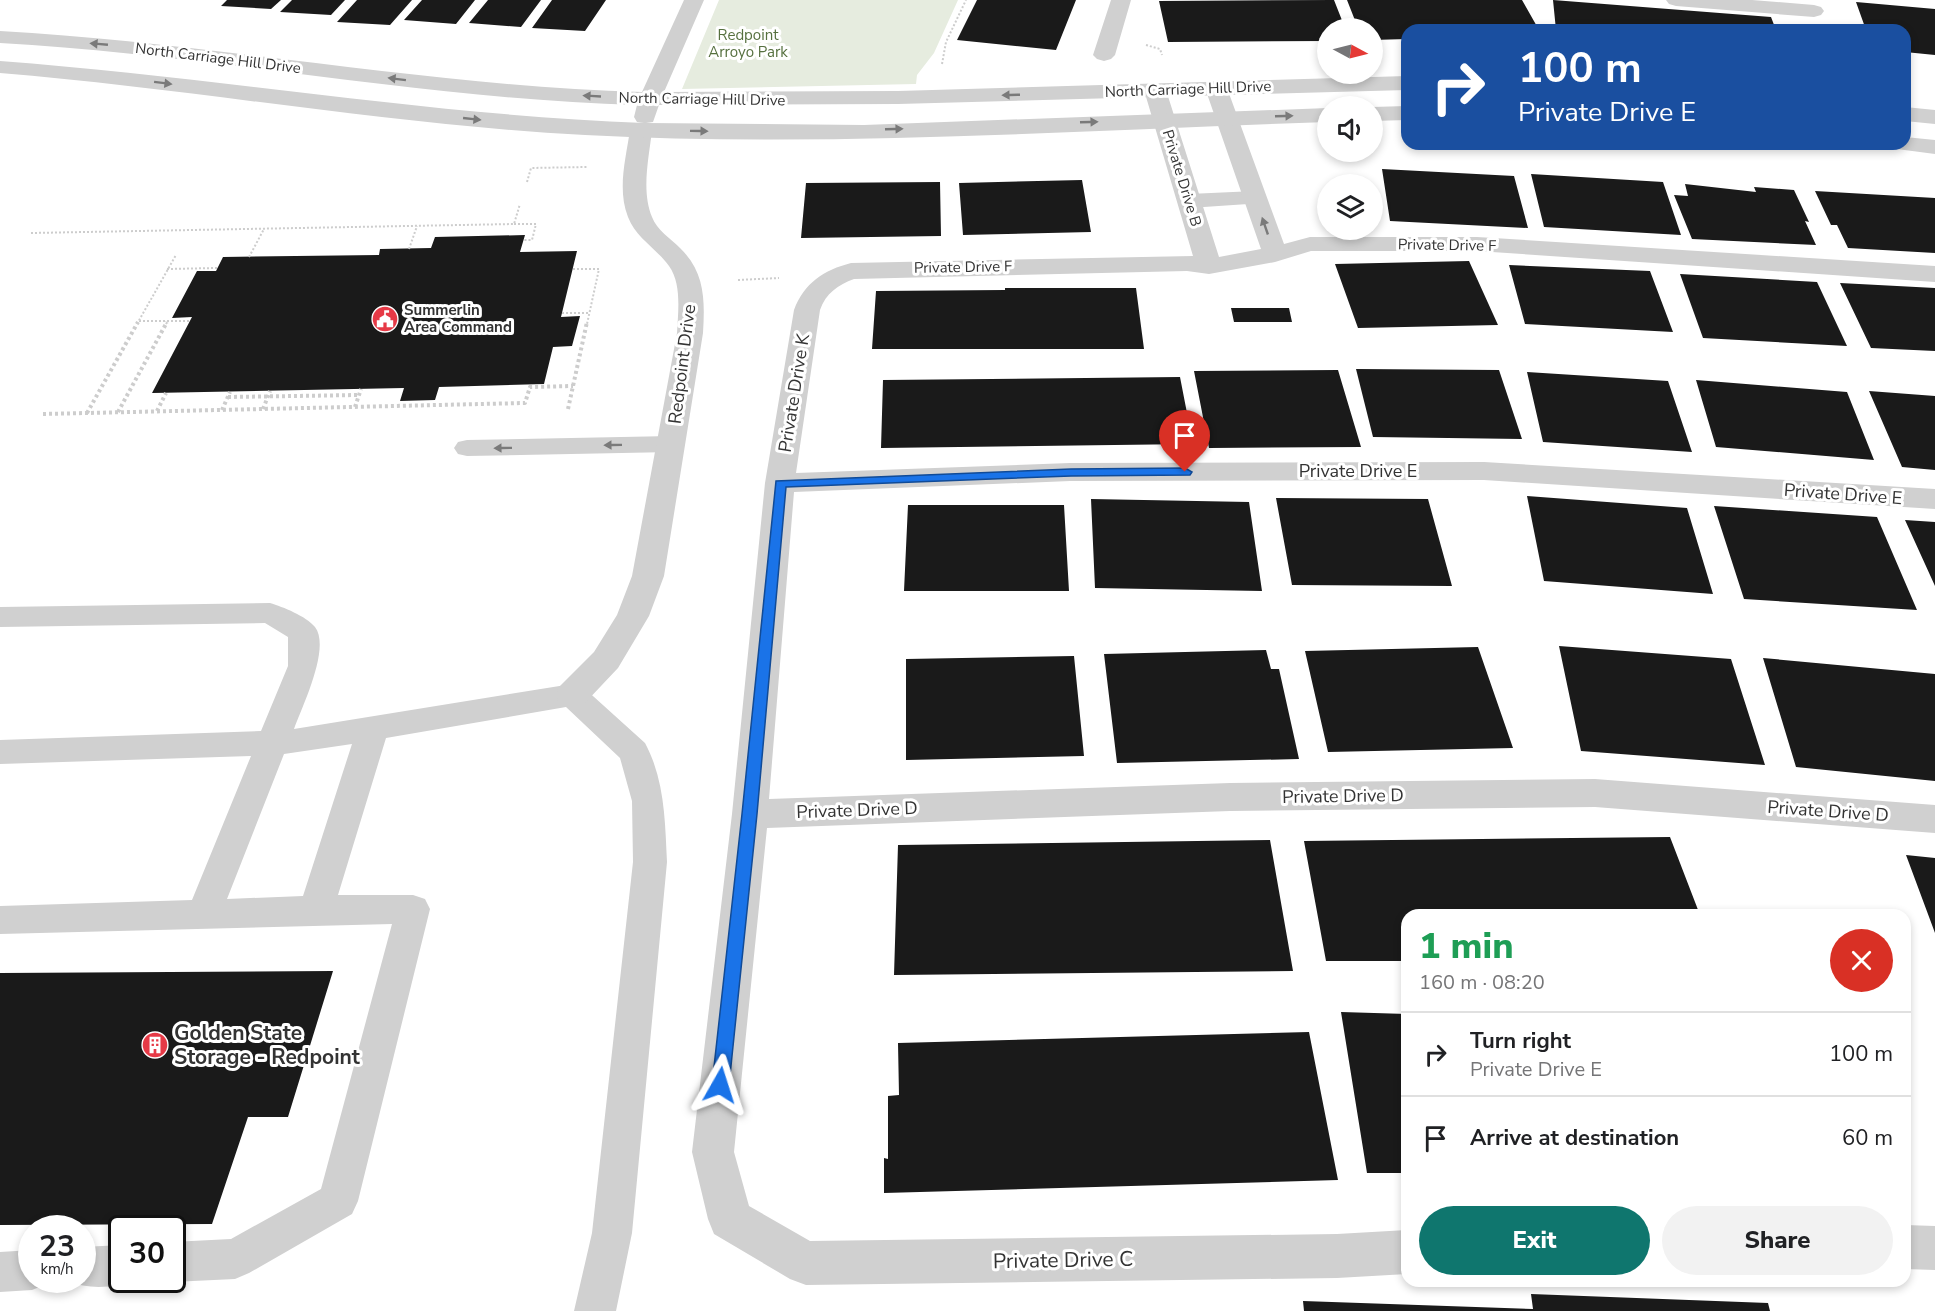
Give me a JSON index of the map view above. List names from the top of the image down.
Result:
{
  "streets": {
    "street": [
      "North Carriage Hill Drive",
      "Private Drive B",
      "Private Drive F",
      "Redpoint Drive",
      "Private Drive K",
      "Private Drive E",
      "Private Drive D",
      "Private Drive C"
    ]
  },
  "crossings": [
    ["North Carriage Hill Drive", "Private Drive B"],
    ["North Carriage Hill Drive", "Redpoint Drive"],
    ["Private Drive B", "Private Drive F"],
    ["Private Drive F", "Private Drive K"],
    ["Private Drive K", "Private Drive E"],
    ["Private Drive K", "Private Drive D"],
    ["Private Drive K", "Private Drive C"]
  ],
  "parks": ["Redpoint Arroyo Park"],
  "places": {
    "public building": ["Summerlin Area Command"],
    "building": ["Golden State Storage - Redpoint"]
  },
  "north": "right",
  "page": {
    "turn": ["100 m", "Private Drive E"],
    "heading": ["1 min", "160 m · 08:20"],
    "list": [
      {
        "name": "Turn right",
        "note": "Private Drive E",
        "value": "100 m"
      },
      {
        "name": "Arrive at destination",
        "value": "60 m"
      }
    ],
    "buttons": ["Exit", "Share"],
    "speed": "23 km/h",
    "limit": "30"
  }
}
